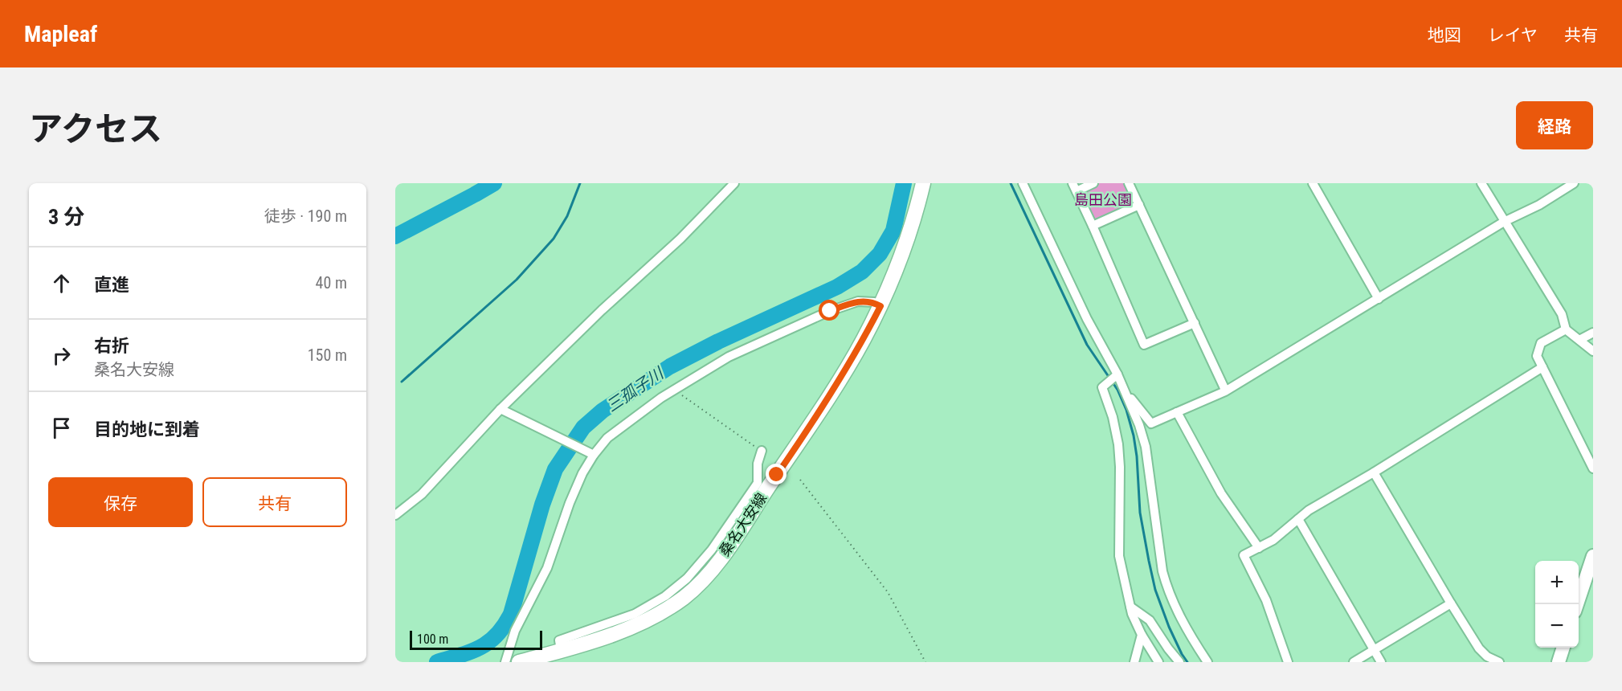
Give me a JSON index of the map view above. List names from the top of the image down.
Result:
{
  "streets": {
    "main road": ["桑名大安線"]
  },
  "water": ["三孤子川"],
  "parks": ["島田公園"],
  "scale_bar": "100 m",
  "page": {
    "header": "Mapleaf",
    "nav": ["地図", "レイヤ", "共有"],
    "title": "アクセス",
    "buttons": [
      "経路",
      ["保存", "共有"]
    ],
    "heading": ["3 分", "徒歩 · 190 m"],
    "list": [
      ["直進", "40 m"],
      ["右折", "桑名大安線", "150 m"],
      "目的地に到着"
    ],
    "map_buttons": ["+", "−"],
    "scale": "100 m"
  }
}
